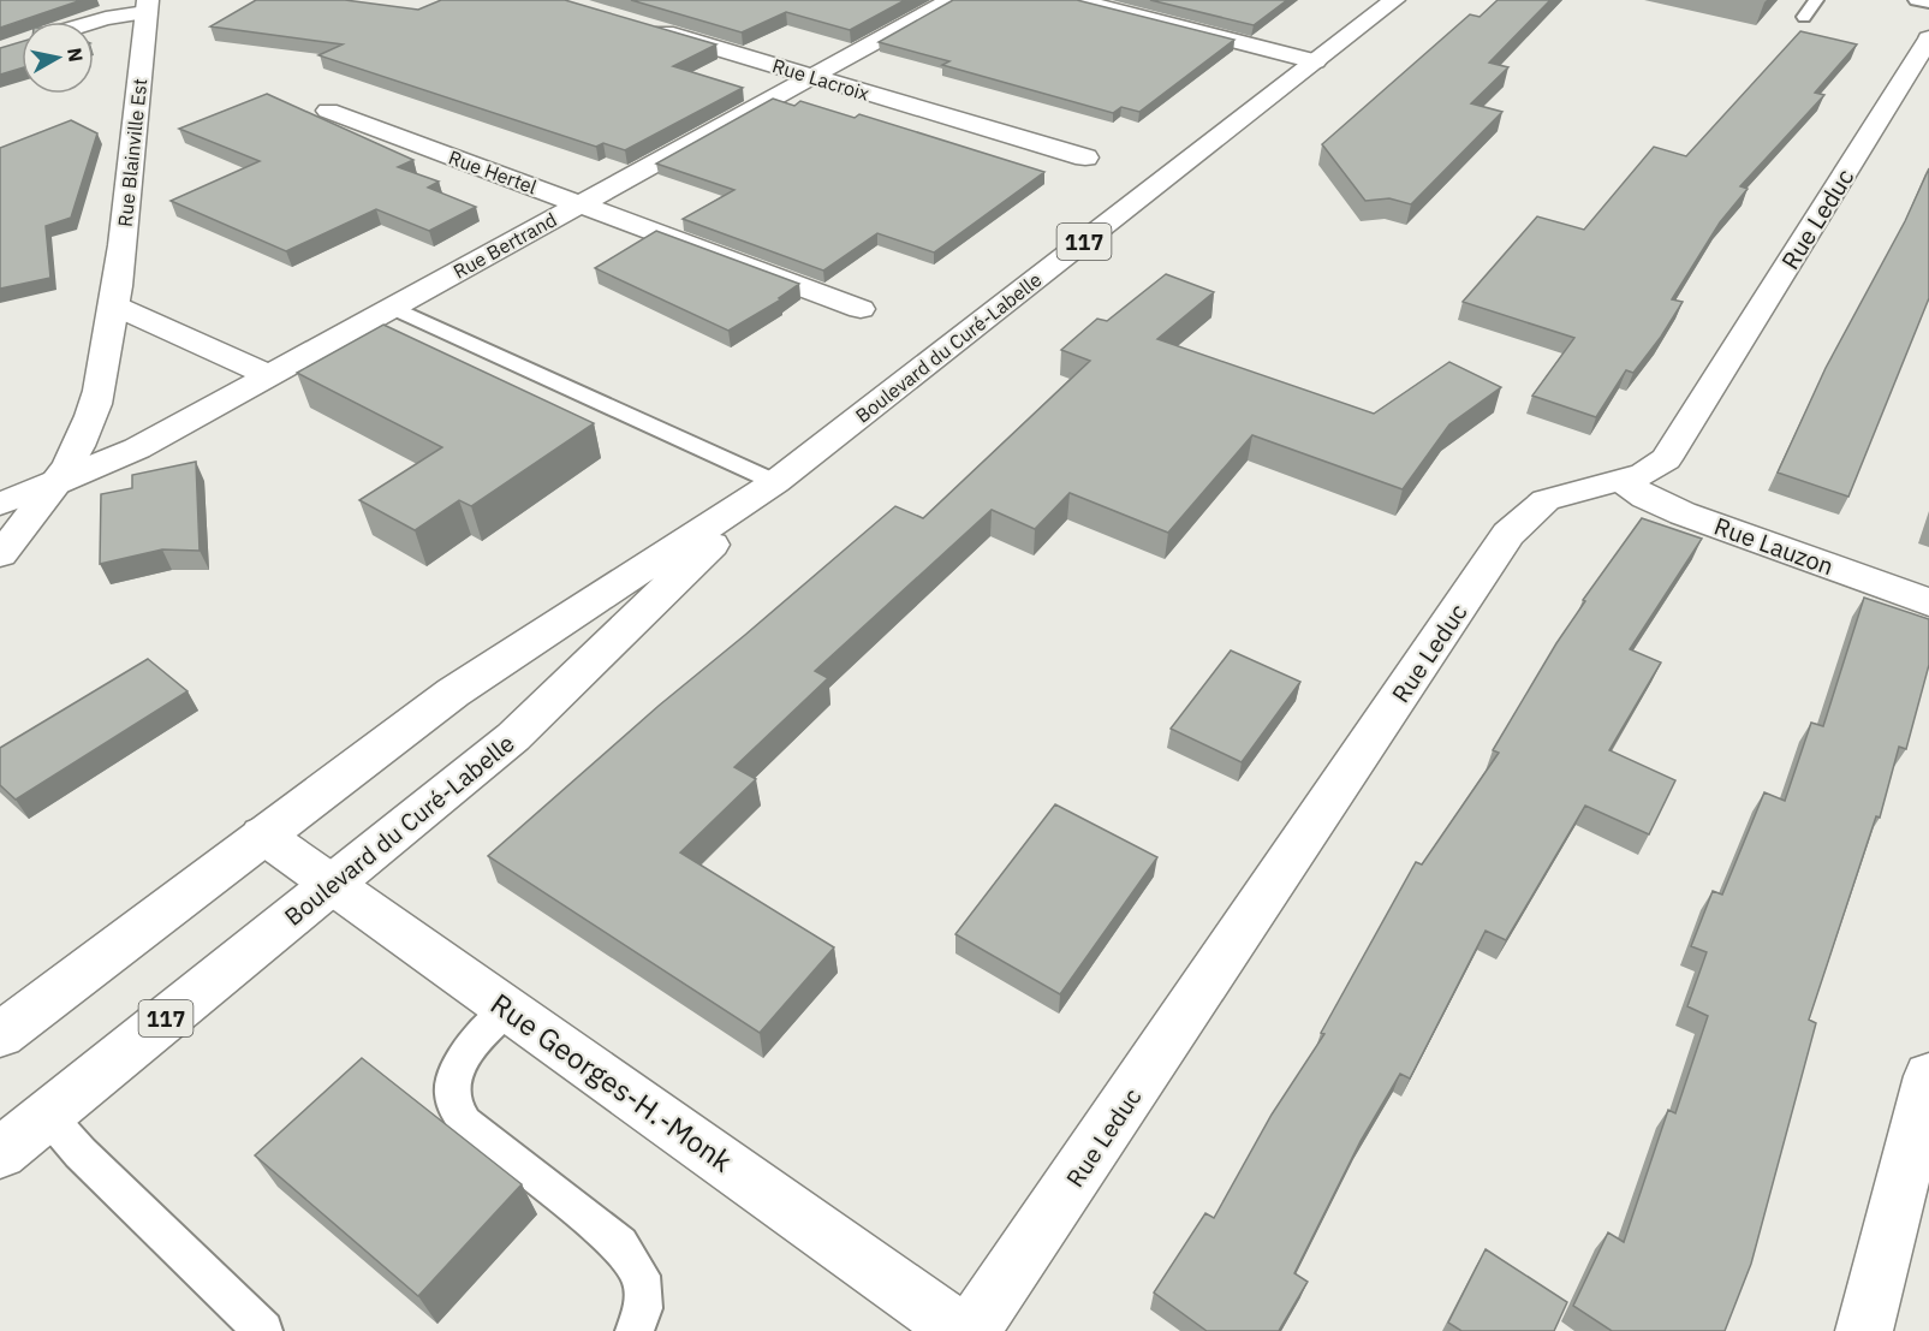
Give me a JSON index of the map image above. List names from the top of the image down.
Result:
{
  "streets": {
    "street": [
      "Rue Lacroix",
      "Rue Blainville Est",
      "Rue Hertel",
      "Rue Leduc",
      "117",
      "Rue Bertrand",
      "Boulevard du Curé-Labelle",
      "Rue Lauzon",
      "Rue Georges-H.-Monk"
    ]
  },
  "crossings": [
    ["Rue Lacroix", "Rue Bertrand"],
    ["Rue Blainville Est", "Rue Bertrand"],
    ["Rue Hertel", "Rue Bertrand"],
    ["Rue Leduc", "Rue Lauzon"],
    ["Boulevard du Curé-Labelle", "Rue Georges-H.-Monk"]
  ],
  "north": "right"
}
